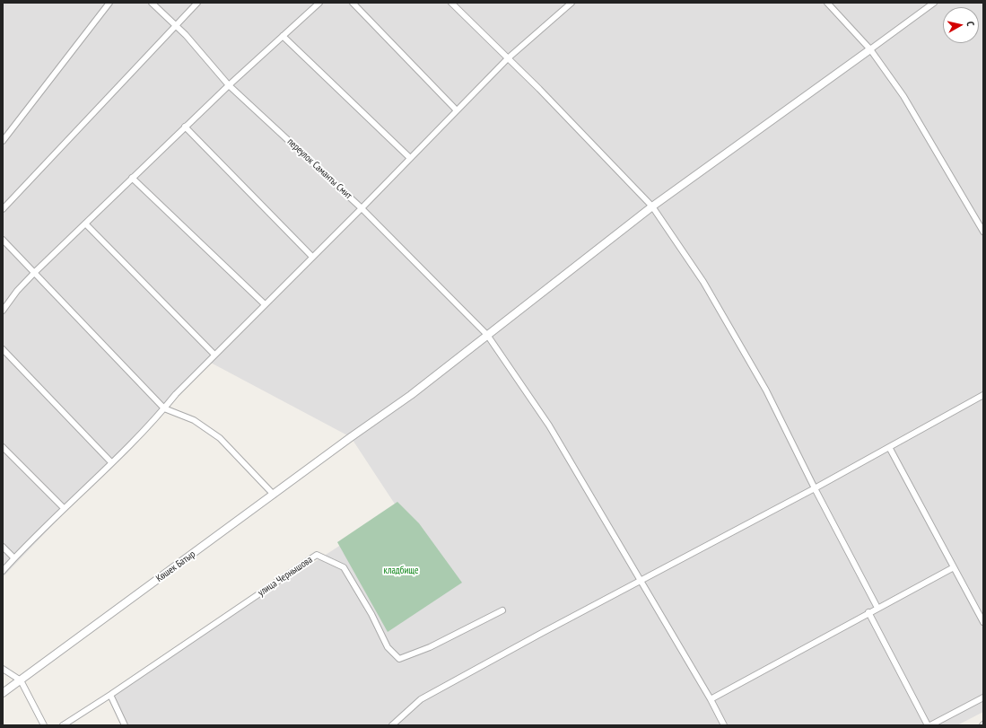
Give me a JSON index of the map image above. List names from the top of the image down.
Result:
{
  "streets": {
    "street": ["переулок Саманты Смит", "Көшек Батыр", "улица Чернышова"]
  },
  "crossings": [
    ["переулок Саманты Смит", "Көшек Батыр"]
  ],
  "parks": ["кладбище"],
  "north": "right"
}
